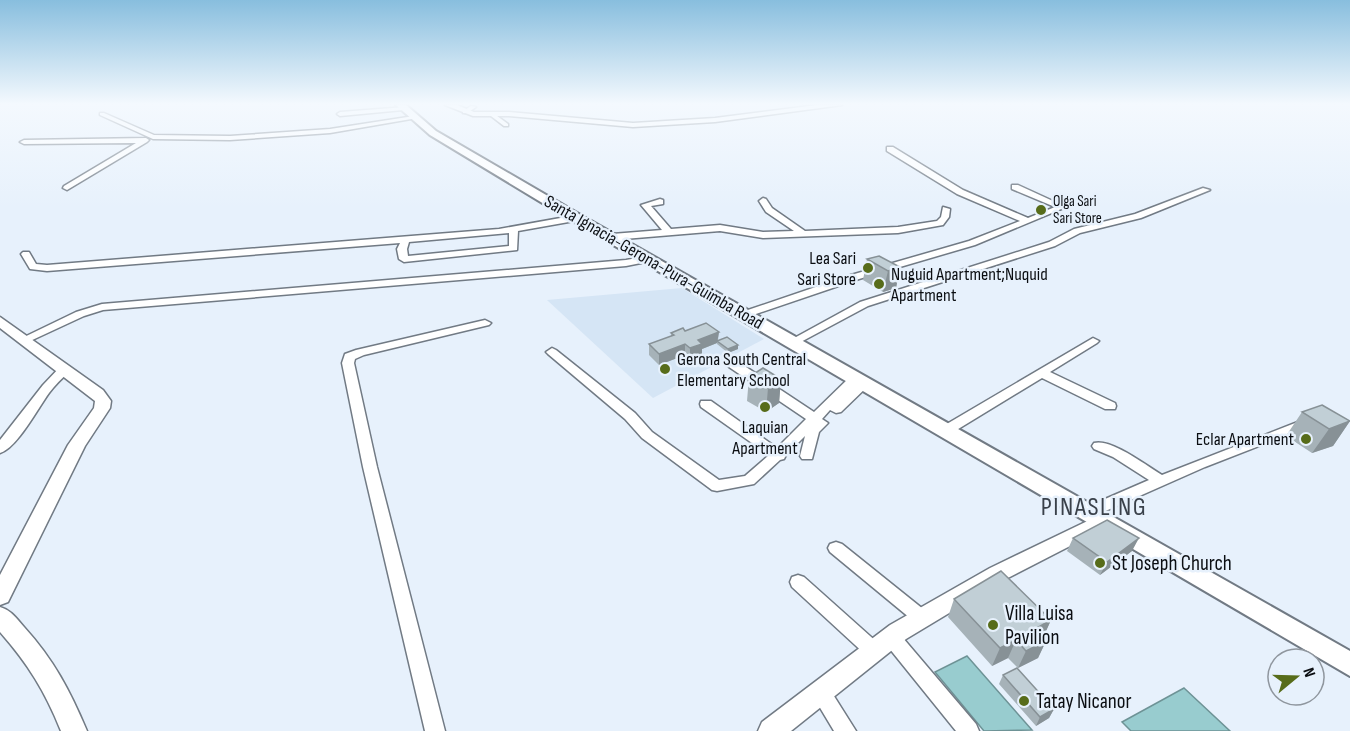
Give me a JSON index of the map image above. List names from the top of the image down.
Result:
{
  "streets": {
    "main road": ["Santa Ignacia-Gerona-Pura-Guimba Road"]
  },
  "districts": ["PINASLING"],
  "places": [
    "Olga Sari Sari Store",
    "Lea Sari Sari Store",
    "Nuguid Apartment;Nuquid Apartment",
    "Gerona South Central Elementary School",
    "Laquian Apartment",
    "Eclar Apartment",
    "St Joseph Church",
    "Villa Luisa Pavilion",
    "Tatay Nicanor"
  ],
  "north": "right"
}
